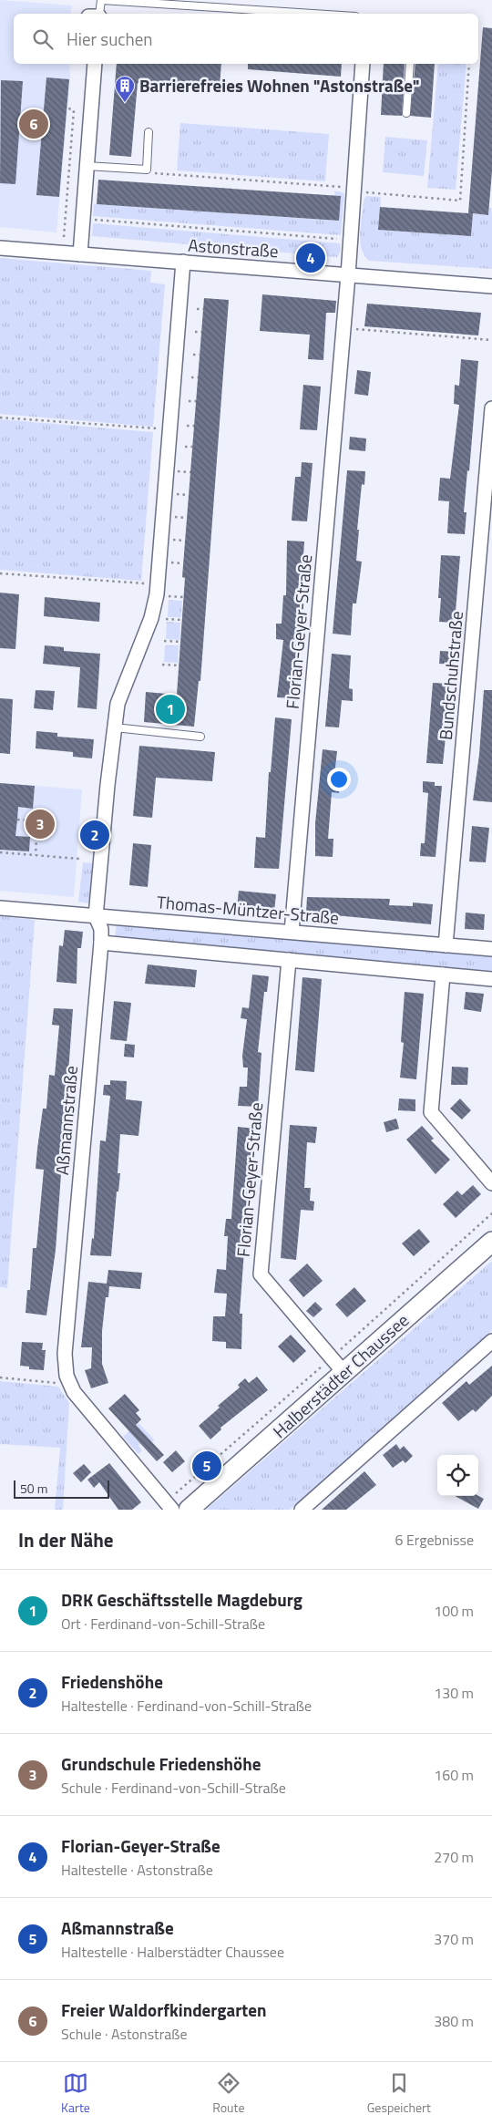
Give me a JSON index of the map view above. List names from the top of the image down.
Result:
{
  "streets": {
    "main road": ["Halberstädter Chaussee"],
    "street": [
      "Astonstraße",
      "Florian-Geyer-Straße",
      "Bundschuhstraße",
      "Thomas-Müntzer-Straße",
      "Aßmannstraße"
    ]
  },
  "crossings": [
    ["Astonstraße", "Florian-Geyer-Straße"],
    ["Astonstraße", "Aßmannstraße"],
    ["Florian-Geyer-Straße", "Thomas-Müntzer-Straße"],
    ["Florian-Geyer-Straße", "Halberstädter Chaussee"],
    ["Bundschuhstraße", "Thomas-Müntzer-Straße"],
    ["Thomas-Müntzer-Straße", "Aßmannstraße"]
  ],
  "places": {
    "building": ["Barrierefreies Wohnen \"Astonstraße\""]
  },
  "scale_bar": "50 m",
  "page": {
    "search": "Hier suchen",
    "pins": [
      "6",
      "4",
      "1",
      "3",
      "2",
      "5"
    ],
    "scale": "50 m",
    "heading": ["In der Nähe", "6 Ergebnisse"],
    "list": [
      {
        "mark": "1",
        "name": "DRK Geschäftsstelle Magdeburg",
        "note": "Ort · Ferdinand-von-Schill-Straße",
        "value": "100 m"
      },
      {
        "mark": "2",
        "name": "Friedenshöhe",
        "note": "Haltestelle · Ferdinand-von-Schill-Straße",
        "value": "130 m"
      },
      {
        "mark": "3",
        "name": "Grundschule Friedenshöhe",
        "note": "Schule · Ferdinand-von-Schill-Straße",
        "value": "160 m"
      },
      {
        "mark": "4",
        "name": "Florian-Geyer-Straße",
        "note": "Haltestelle · Astonstraße",
        "value": "270 m"
      },
      {
        "mark": "5",
        "name": "Aßmannstraße",
        "note": "Haltestelle · Halberstädter Chaussee",
        "value": "370 m"
      },
      {
        "mark": "6",
        "name": "Freier Waldorfkindergarten",
        "note": "Schule · Astonstraße",
        "value": "380 m"
      }
    ],
    "nav": ["Karte", "Route", "Gespeichert"]
  }
}
